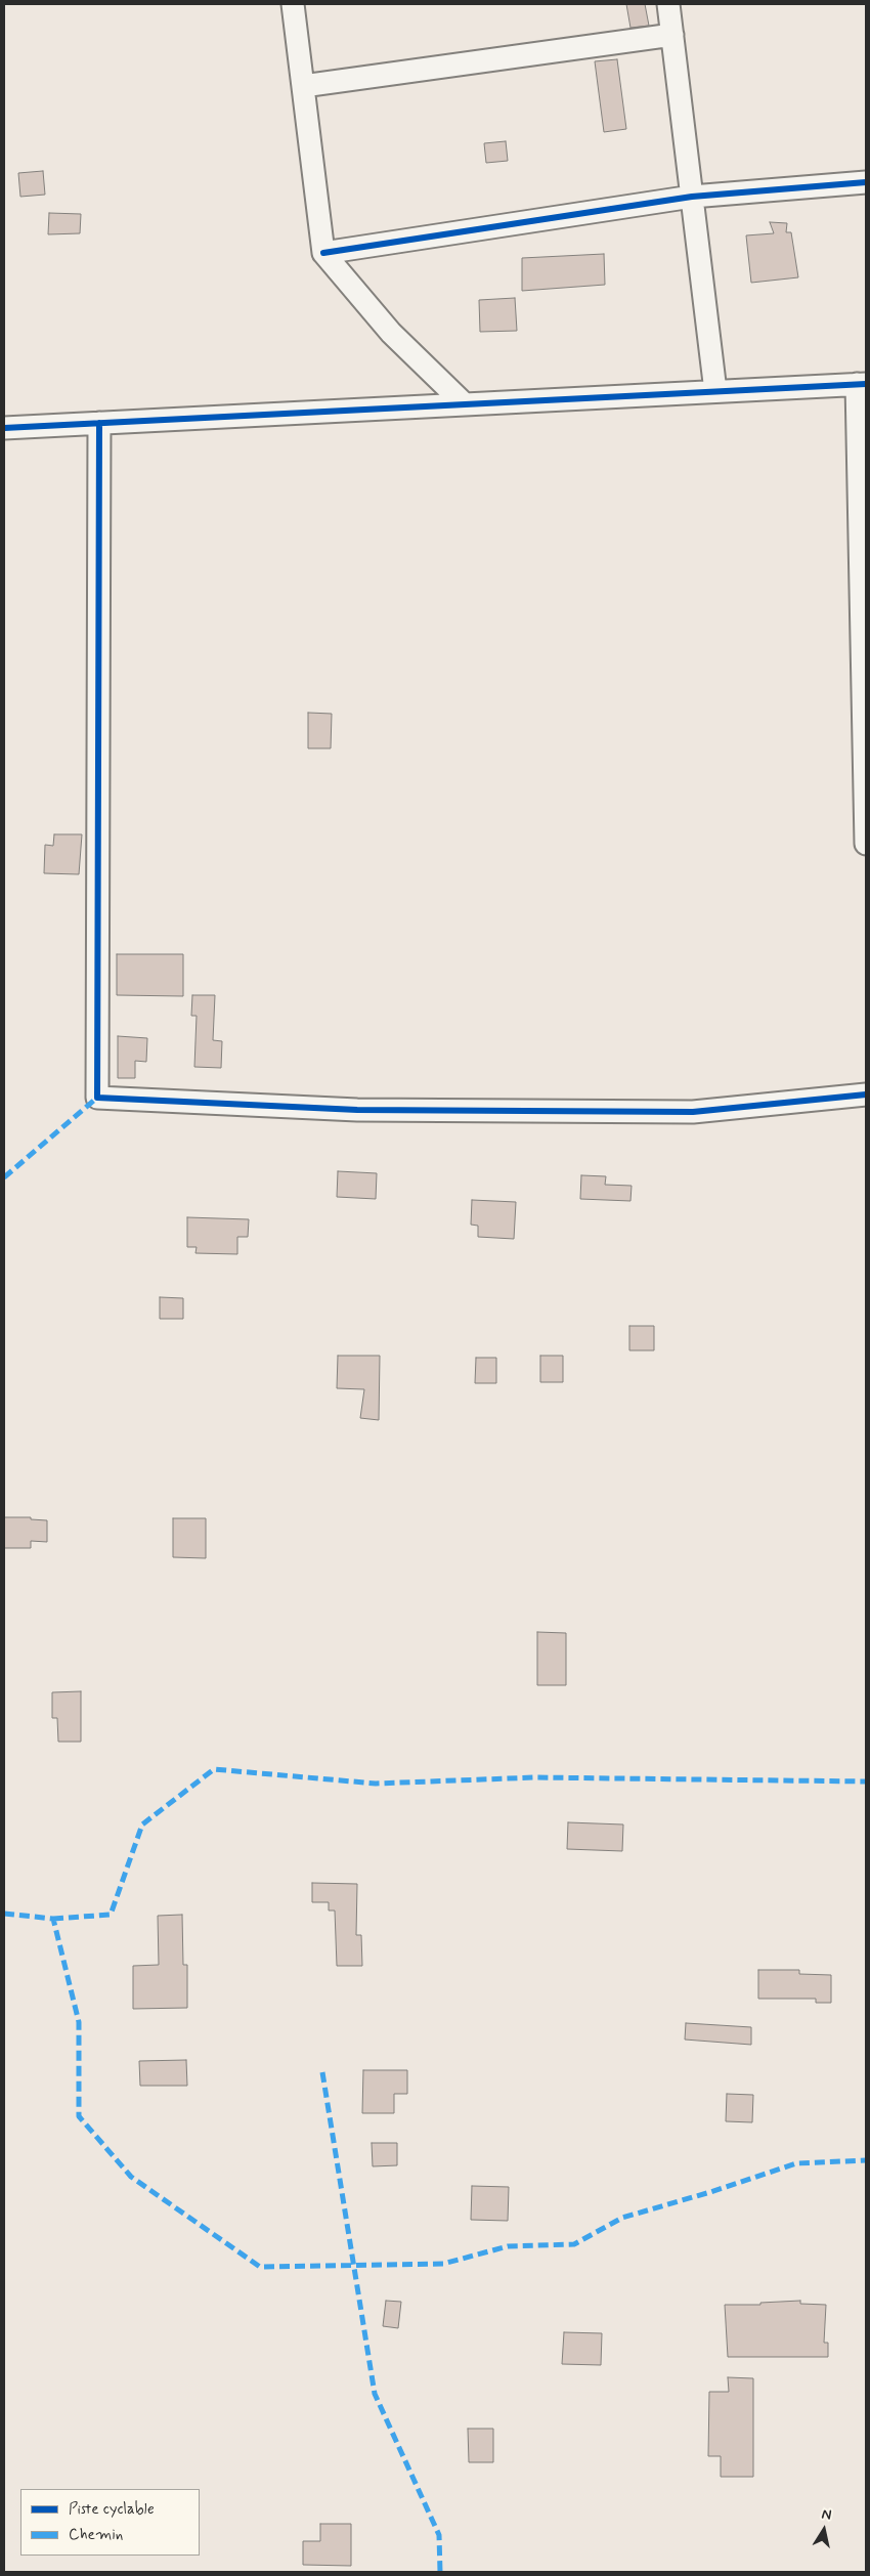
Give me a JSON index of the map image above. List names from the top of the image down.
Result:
{
  "legend": ["Piste cyclable", "Chemin"],
  "north": "top"
}
